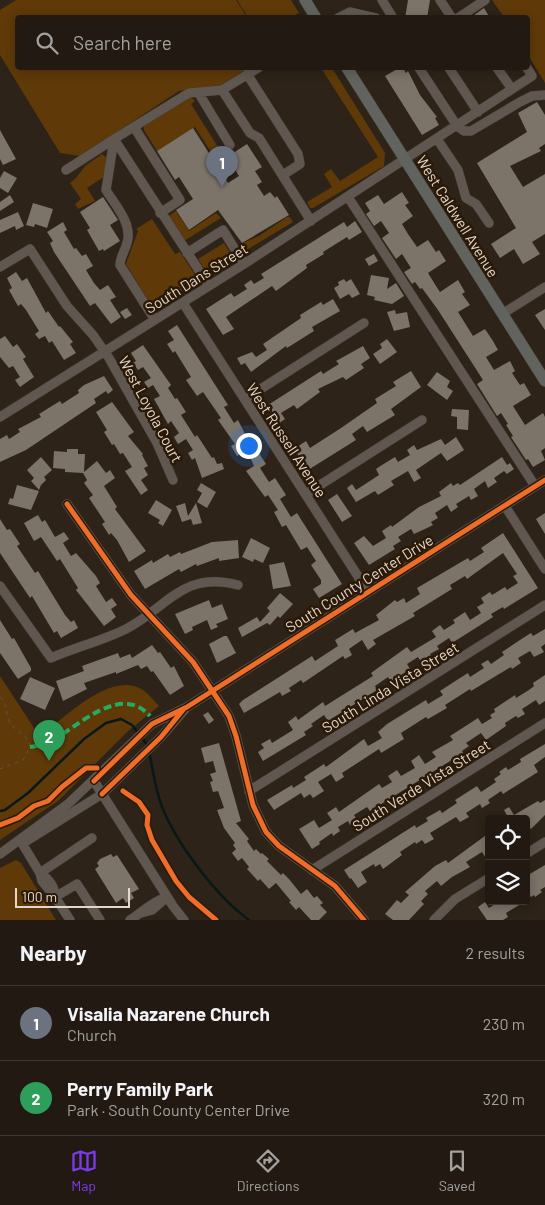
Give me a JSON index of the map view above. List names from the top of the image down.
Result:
{
  "streets": {
    "main road": ["West Caldwell Avenue"],
    "street": [
      "South Dans Street",
      "West Loyola Court",
      "West Russell Avenue",
      "South County Center Drive",
      "South Linda Vista Street",
      "South Verde Vista Street"
    ]
  },
  "crossings": [
    ["West Caldwell Avenue", "South Dans Street"],
    ["South Dans Street", "West Loyola Court"],
    ["South Dans Street", "West Russell Avenue"],
    ["West Russell Avenue", "South County Center Drive"]
  ],
  "scale_bar": "100 m",
  "page": {
    "search": "Search here",
    "pins": ["1", "2"],
    "scale": "100 m",
    "heading": ["Nearby", "2 results"],
    "list": [
      {
        "mark": "1",
        "name": "Visalia Nazarene Church",
        "note": "Church",
        "value": "230 m"
      },
      {
        "mark": "2",
        "name": "Perry Family Park",
        "note": "Park · South County Center Drive",
        "value": "320 m"
      }
    ],
    "nav": ["Map", "Directions", "Saved"]
  }
}
